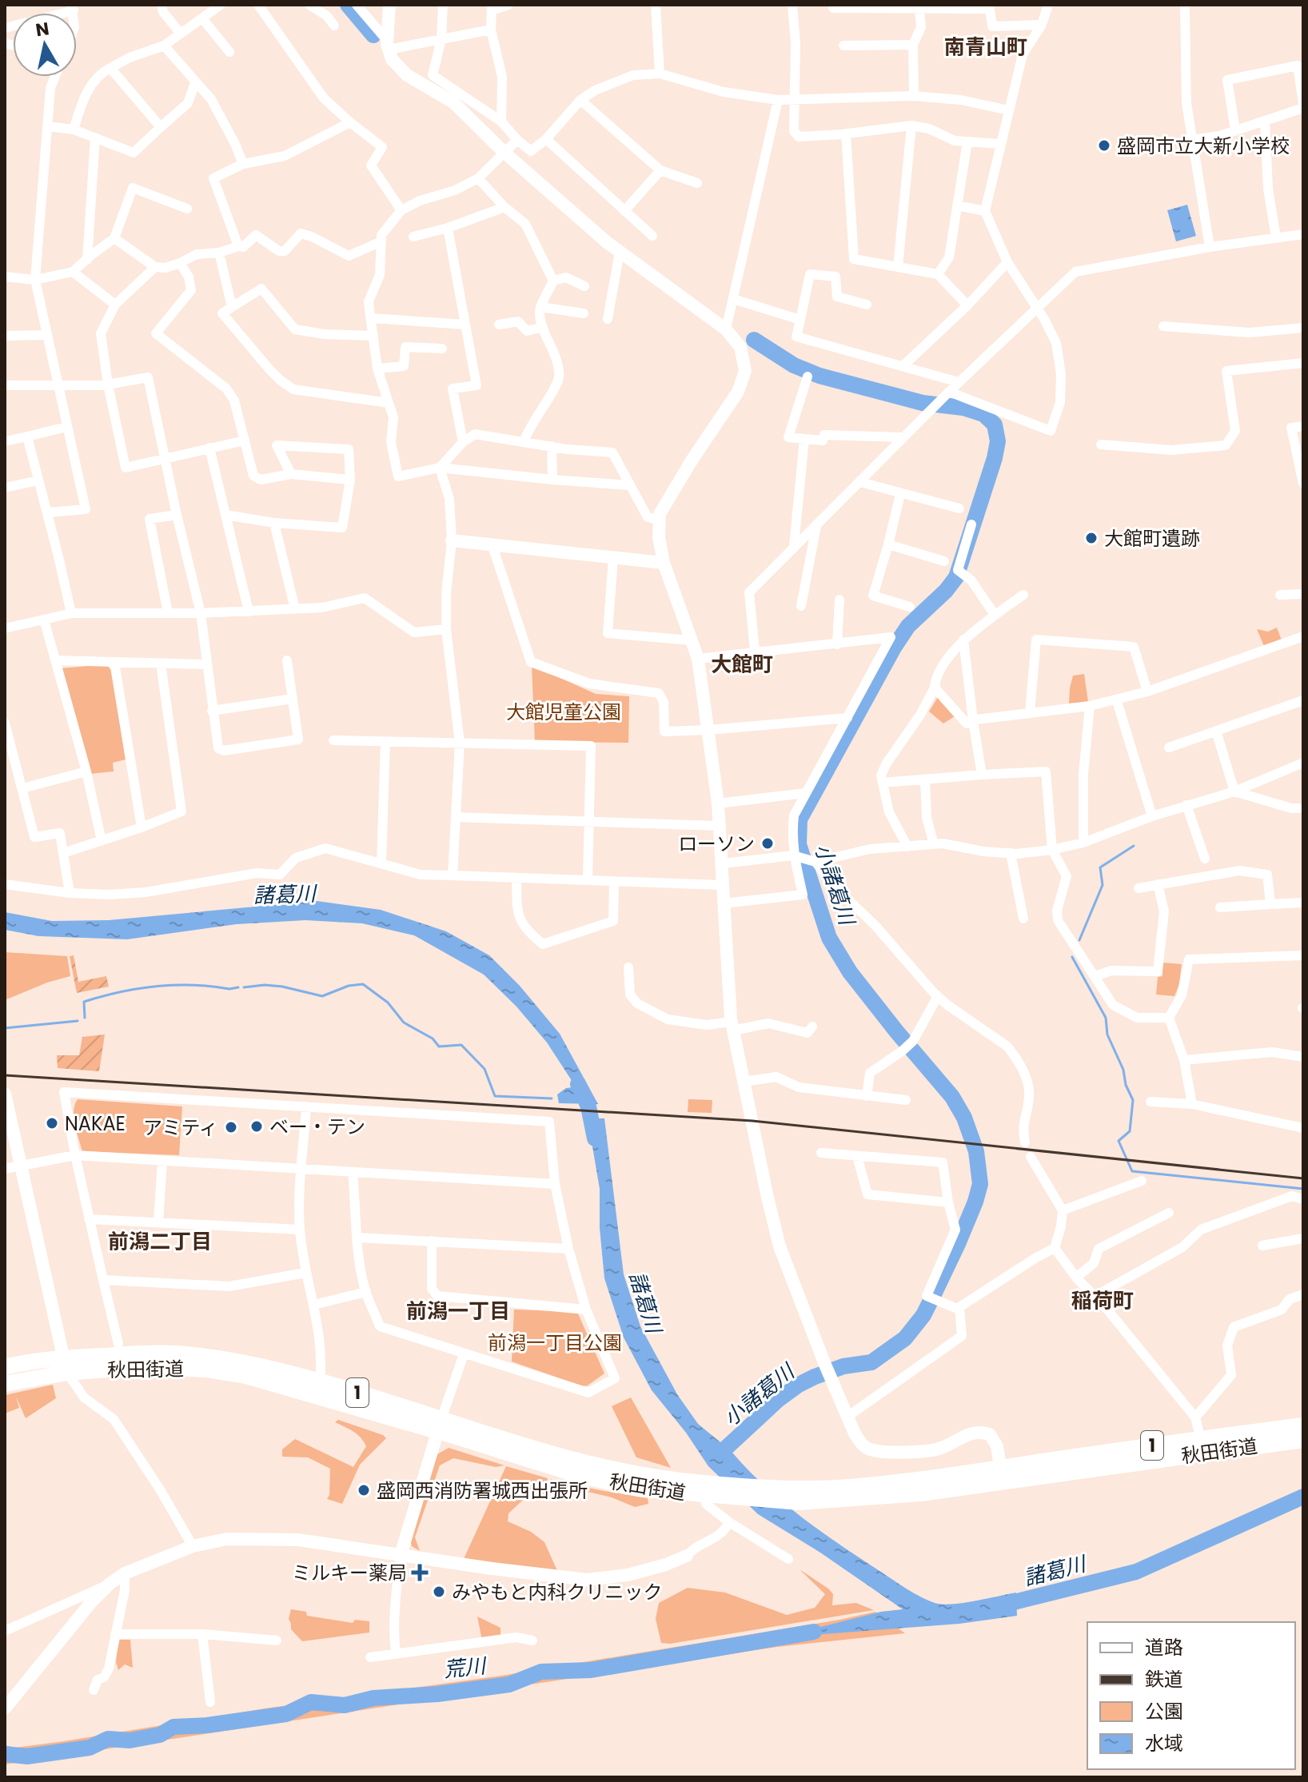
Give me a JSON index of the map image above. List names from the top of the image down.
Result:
{
  "streets": {
    "main road": ["秋田街道", "1"]
  },
  "districts": [
    "南青山町",
    "大館町",
    "前潟二丁目",
    "稲荷町",
    "前潟一丁目"
  ],
  "water": ["小諸葛川", "諸葛川", "荒川"],
  "parks": ["大館児童公園", "前潟一丁目公園"],
  "places": {
    "other": [
      "盛岡市立大新小学校",
      "大館町遺跡",
      "ローソン",
      "NAKAE",
      "ベー・テン",
      "アミティ",
      "盛岡西消防署城西出張所",
      "みやもと内科クリニック"
    ],
    "health": ["ミルキー薬局"]
  },
  "legend": [
    "道路",
    "鉄道",
    "公園",
    "水域"
  ],
  "north": "top"
}
